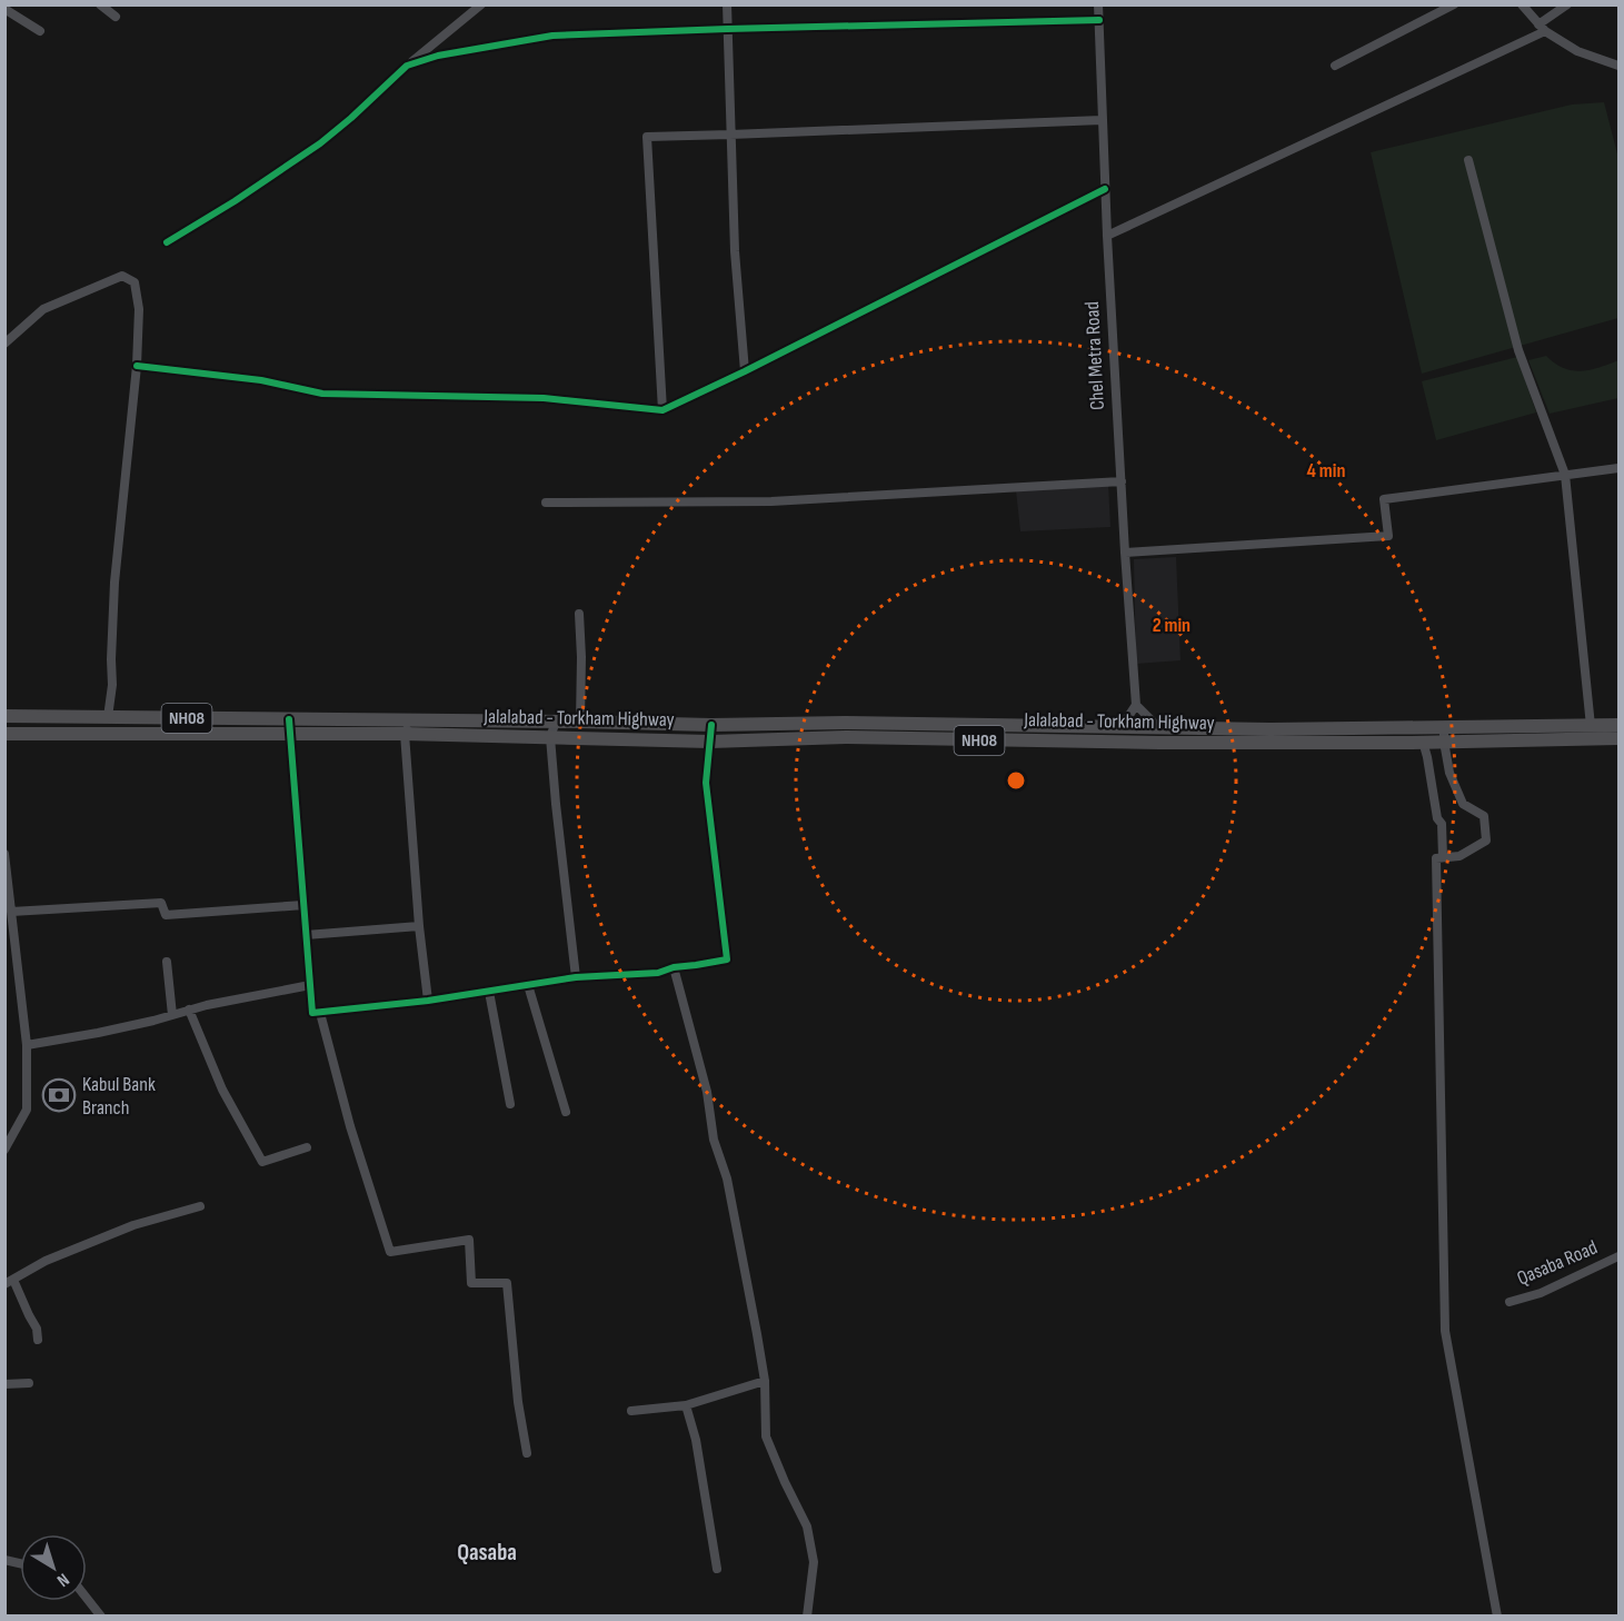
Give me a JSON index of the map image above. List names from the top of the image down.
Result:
{
  "streets": {
    "highway": ["NH08", "Jalalabad - Torkham Highway"],
    "street": ["Chel Metra Road", "Qasaba Road"]
  },
  "districts": ["Qasaba"],
  "places": {
    "bank": ["Kabul Bank Branch"]
  },
  "north": "bottom right",
  "rings": ["4 min", "2 min"]
}
